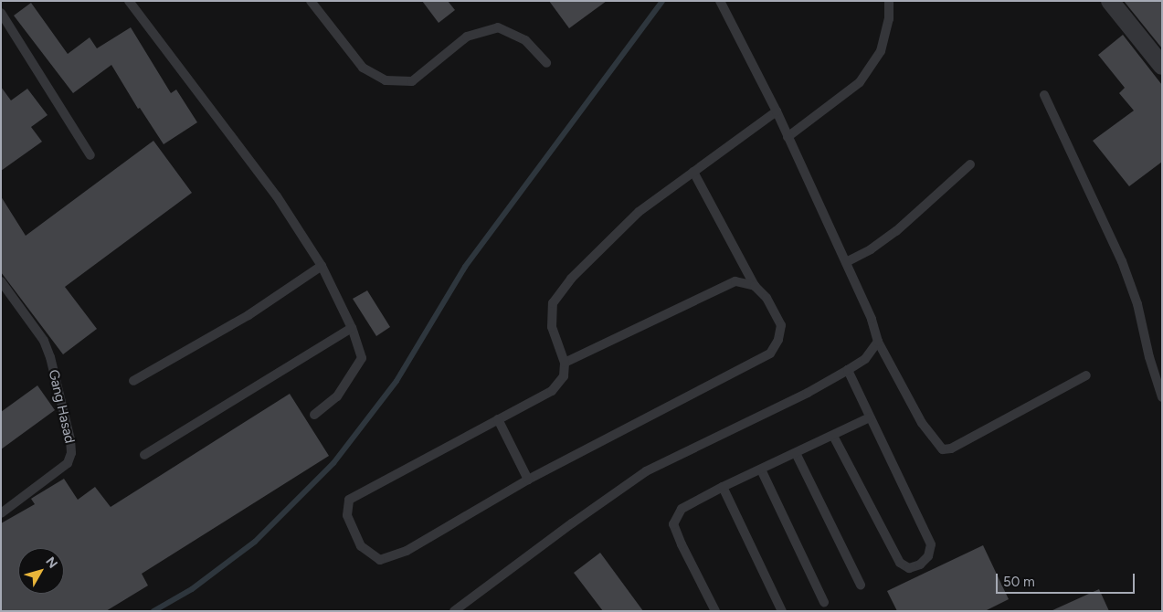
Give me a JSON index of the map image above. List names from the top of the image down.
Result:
{
  "streets": {
    "lane": ["Gang Hasad"]
  },
  "scale_bar": "50 m",
  "north": "top right"
}
